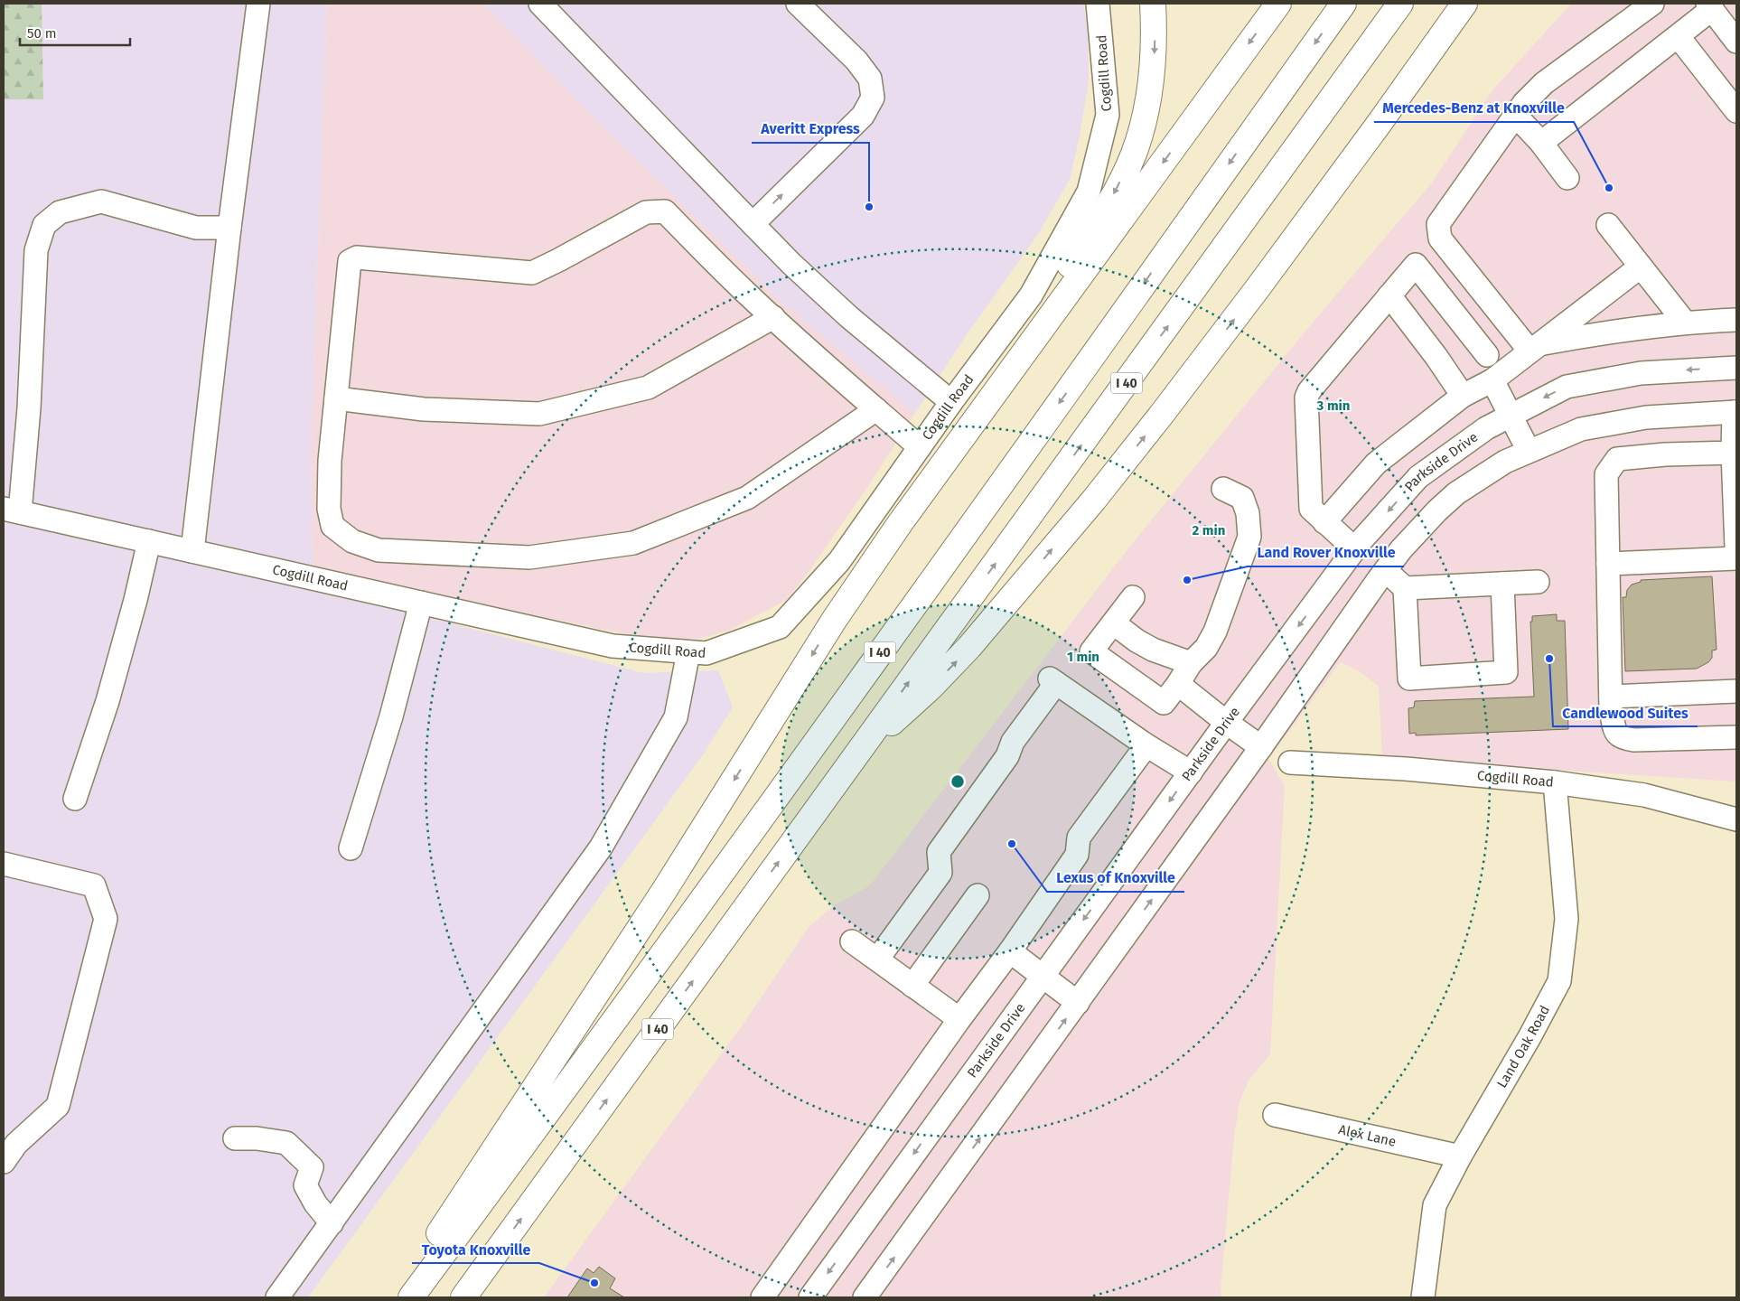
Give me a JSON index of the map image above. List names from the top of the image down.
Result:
{
  "streets": {
    "highway": ["I 40"],
    "street": [
      "Cogdill Road",
      "Parkside Drive",
      "Land Oak Road",
      "Alex Lane"
    ]
  },
  "crossings": [
    ["Cogdill Road", "Land Oak Road"],
    ["Land Oak Road", "Alex Lane"]
  ],
  "places": [
    "Mercedes-Benz at Knoxville",
    "Averitt Express",
    "Land Rover Knoxville",
    "Candlewood Suites",
    "Lexus of Knoxville",
    "Toyota Knoxville"
  ],
  "scale_bar": "50 m",
  "rings": ["3 min", "2 min", "1 min"]
}
